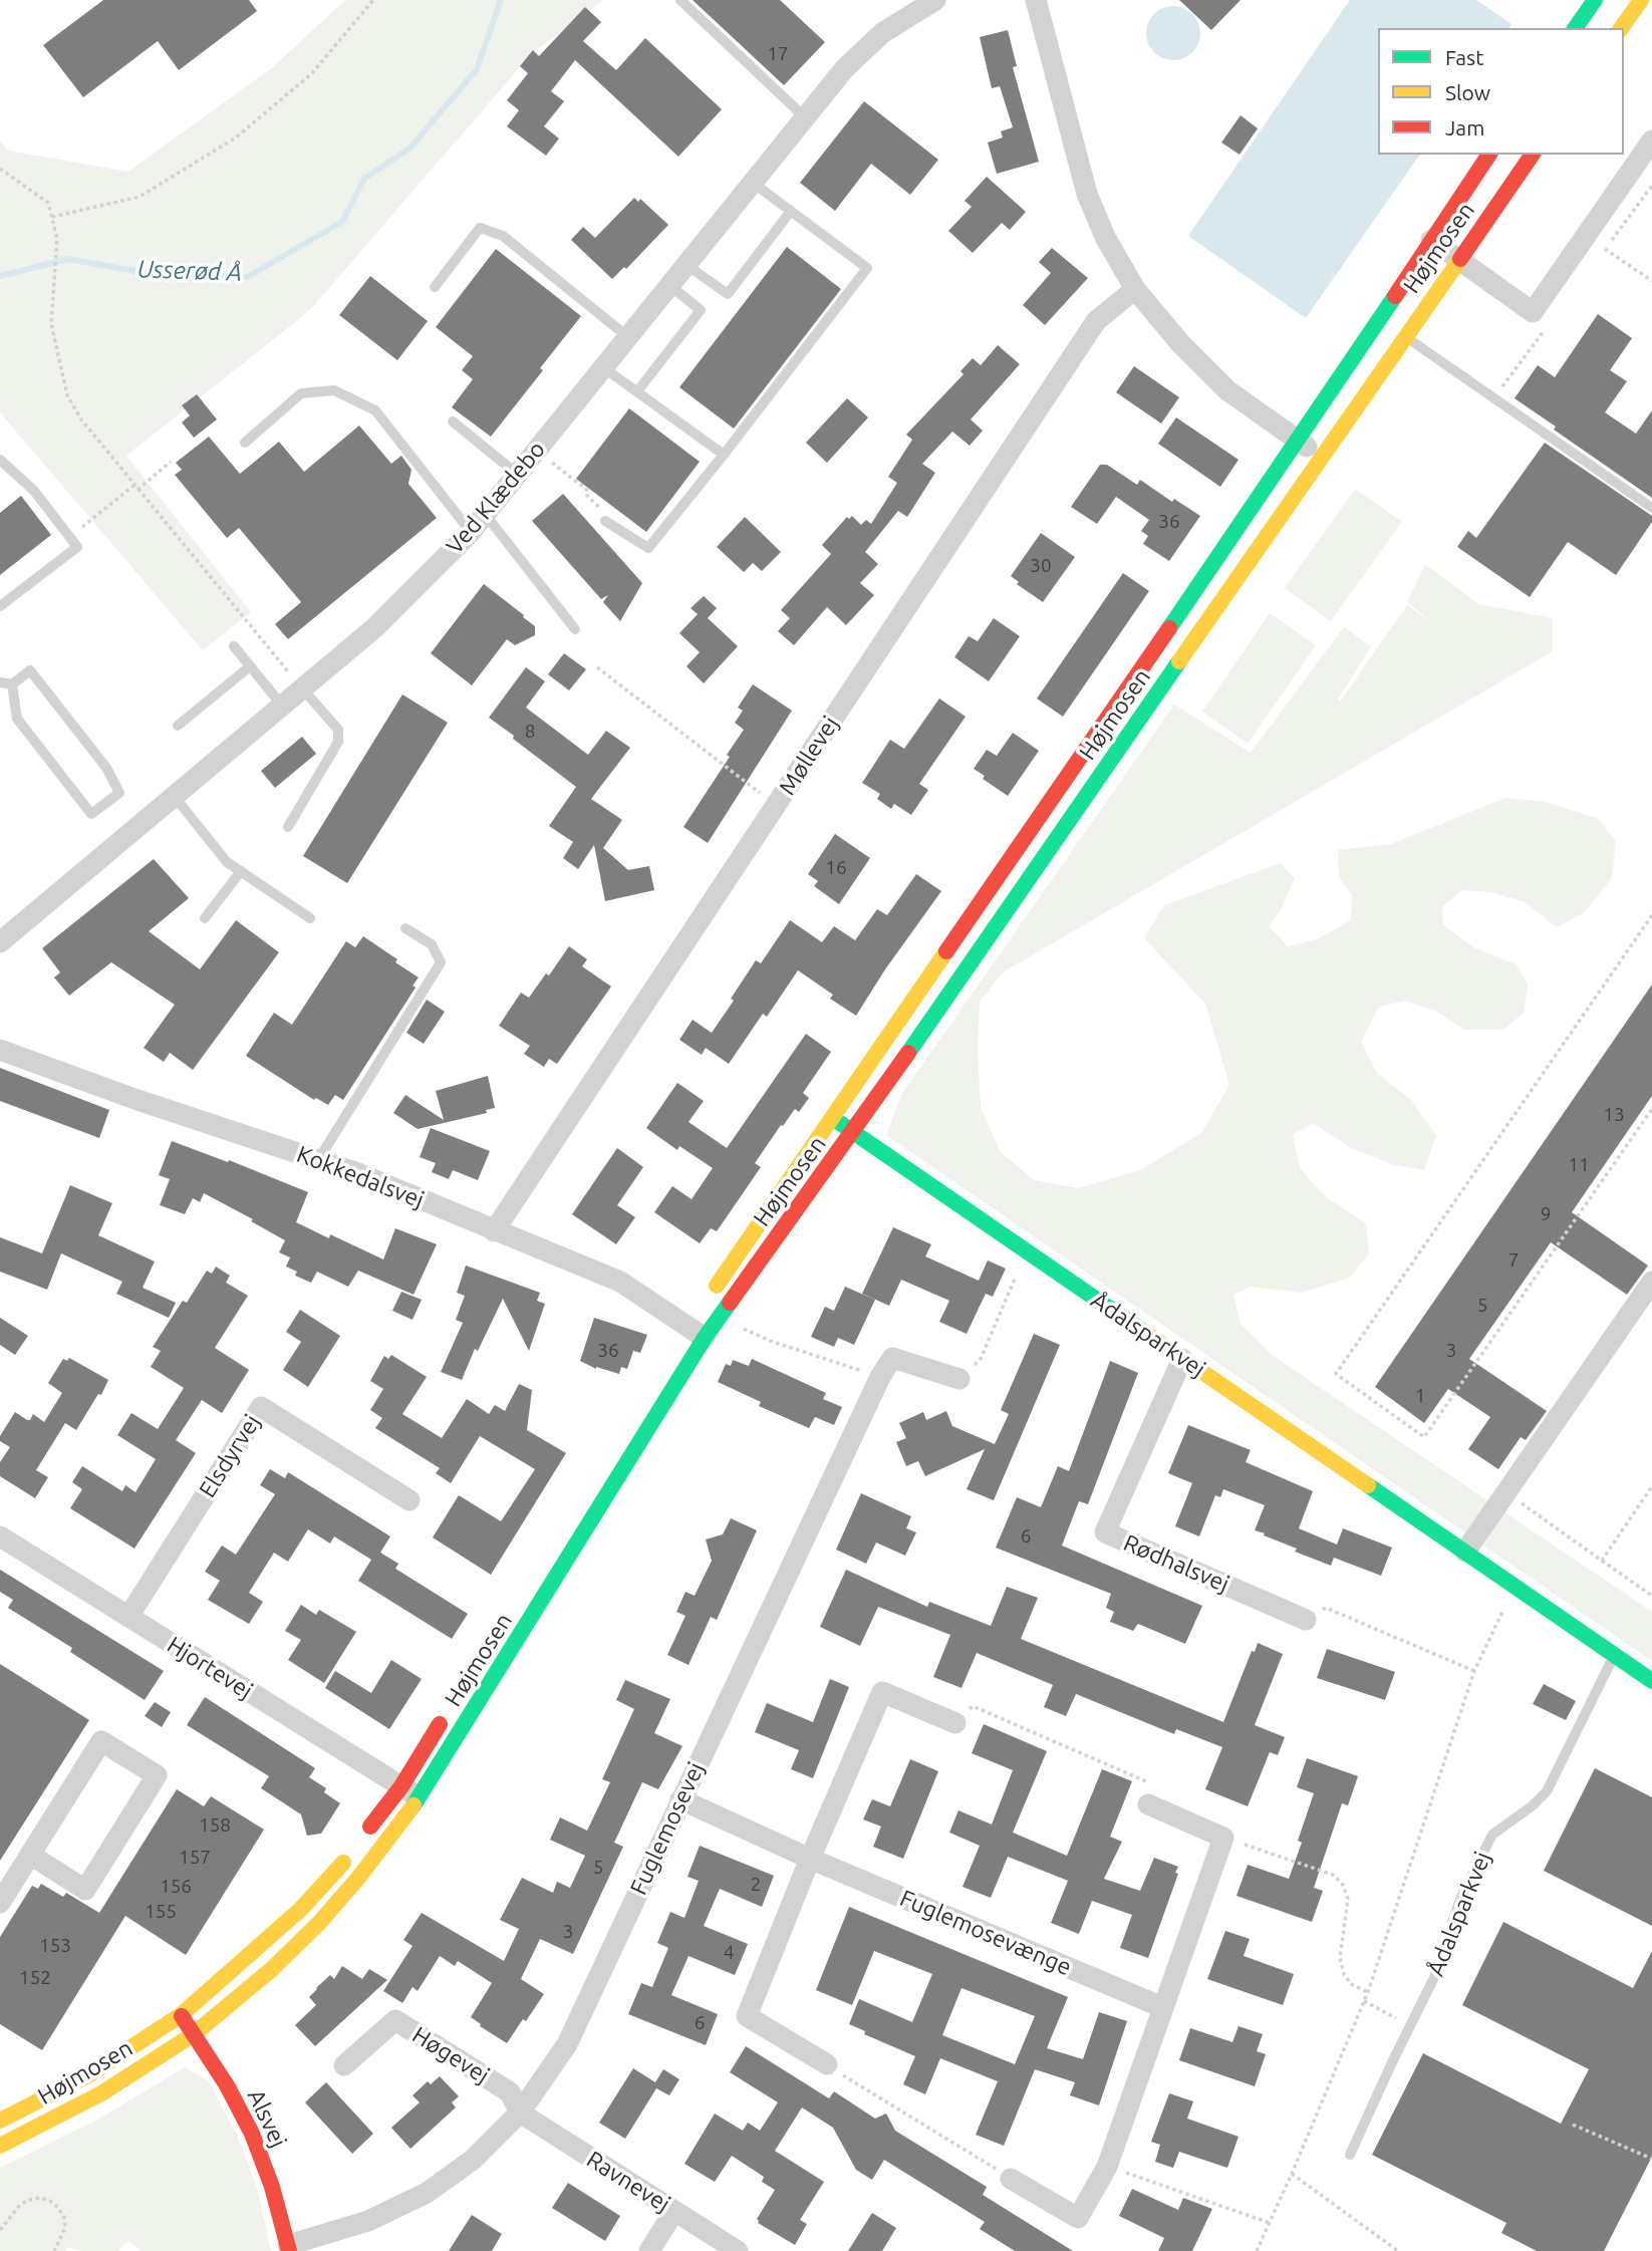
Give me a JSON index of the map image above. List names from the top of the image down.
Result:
{
  "streets": {
    "street": [
      "Højmosen",
      "Ved Klædebo",
      "Møllevej",
      "Kokkedalsvej",
      "Ådalsparkvej",
      "Elsdyrvej",
      "Rødhalsvej",
      "Hjortevej",
      "Fuglemosevej",
      "Fuglemosevænge",
      "Høgevej",
      "Alsvej",
      "Ravnevej"
    ]
  },
  "crossings": [
    ["Højmosen", "Kokkedalsvej"],
    ["Højmosen", "Ådalsparkvej"],
    ["Højmosen", "Hjortevej"],
    ["Højmosen", "Alsvej"],
    ["Møllevej", "Kokkedalsvej"],
    ["Ådalsparkvej", "Rødhalsvej"],
    ["Elsdyrvej", "Hjortevej"],
    ["Fuglemosevej", "Fuglemosevænge"],
    ["Fuglemosevej", "Høgevej"],
    ["Fuglemosevej", "Alsvej"],
    ["Fuglemosevej", "Ravnevej"],
    ["Høgevej", "Ravnevej"]
  ],
  "water": ["Usserød Å"],
  "house_numbers": [
    "17",
    "36",
    "30",
    "8",
    "16",
    "13",
    "11",
    "9",
    "7",
    "5",
    "36",
    "3",
    "1",
    "6",
    "158",
    "157",
    "5",
    "2",
    "156",
    "155",
    "3",
    "153",
    "4",
    "152",
    "6"
  ],
  "legend": ["Fast", "Slow", "Jam"]
}
